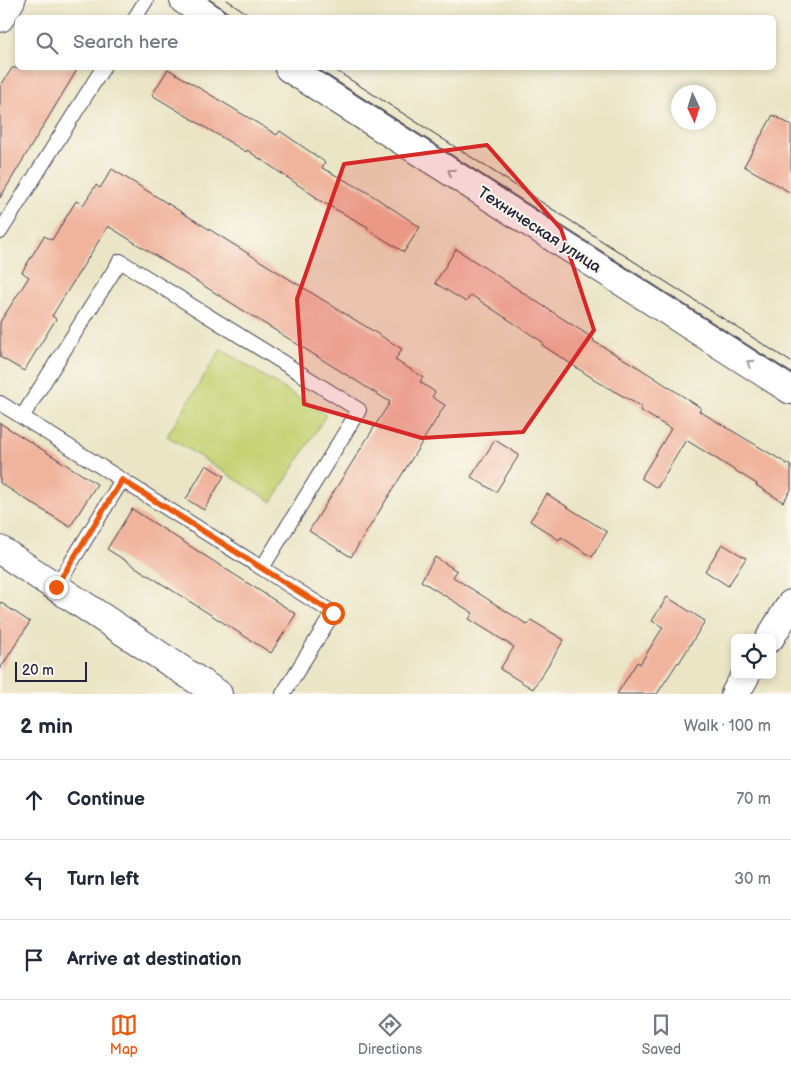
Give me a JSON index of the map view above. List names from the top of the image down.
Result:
{
  "streets": {
    "street": ["Техническая улица"]
  },
  "one_way": ["Техническая улица"],
  "scale_bar": "20 m",
  "north": "bottom",
  "page": {
    "search": "Search here",
    "scale": "20 m",
    "heading": ["2 min", "Walk · 100 m"],
    "list": [
      ["Continue", "70 m"],
      ["Turn left", "30 m"],
      "Arrive at destination"
    ],
    "nav": ["Map", "Directions", "Saved"]
  }
}
